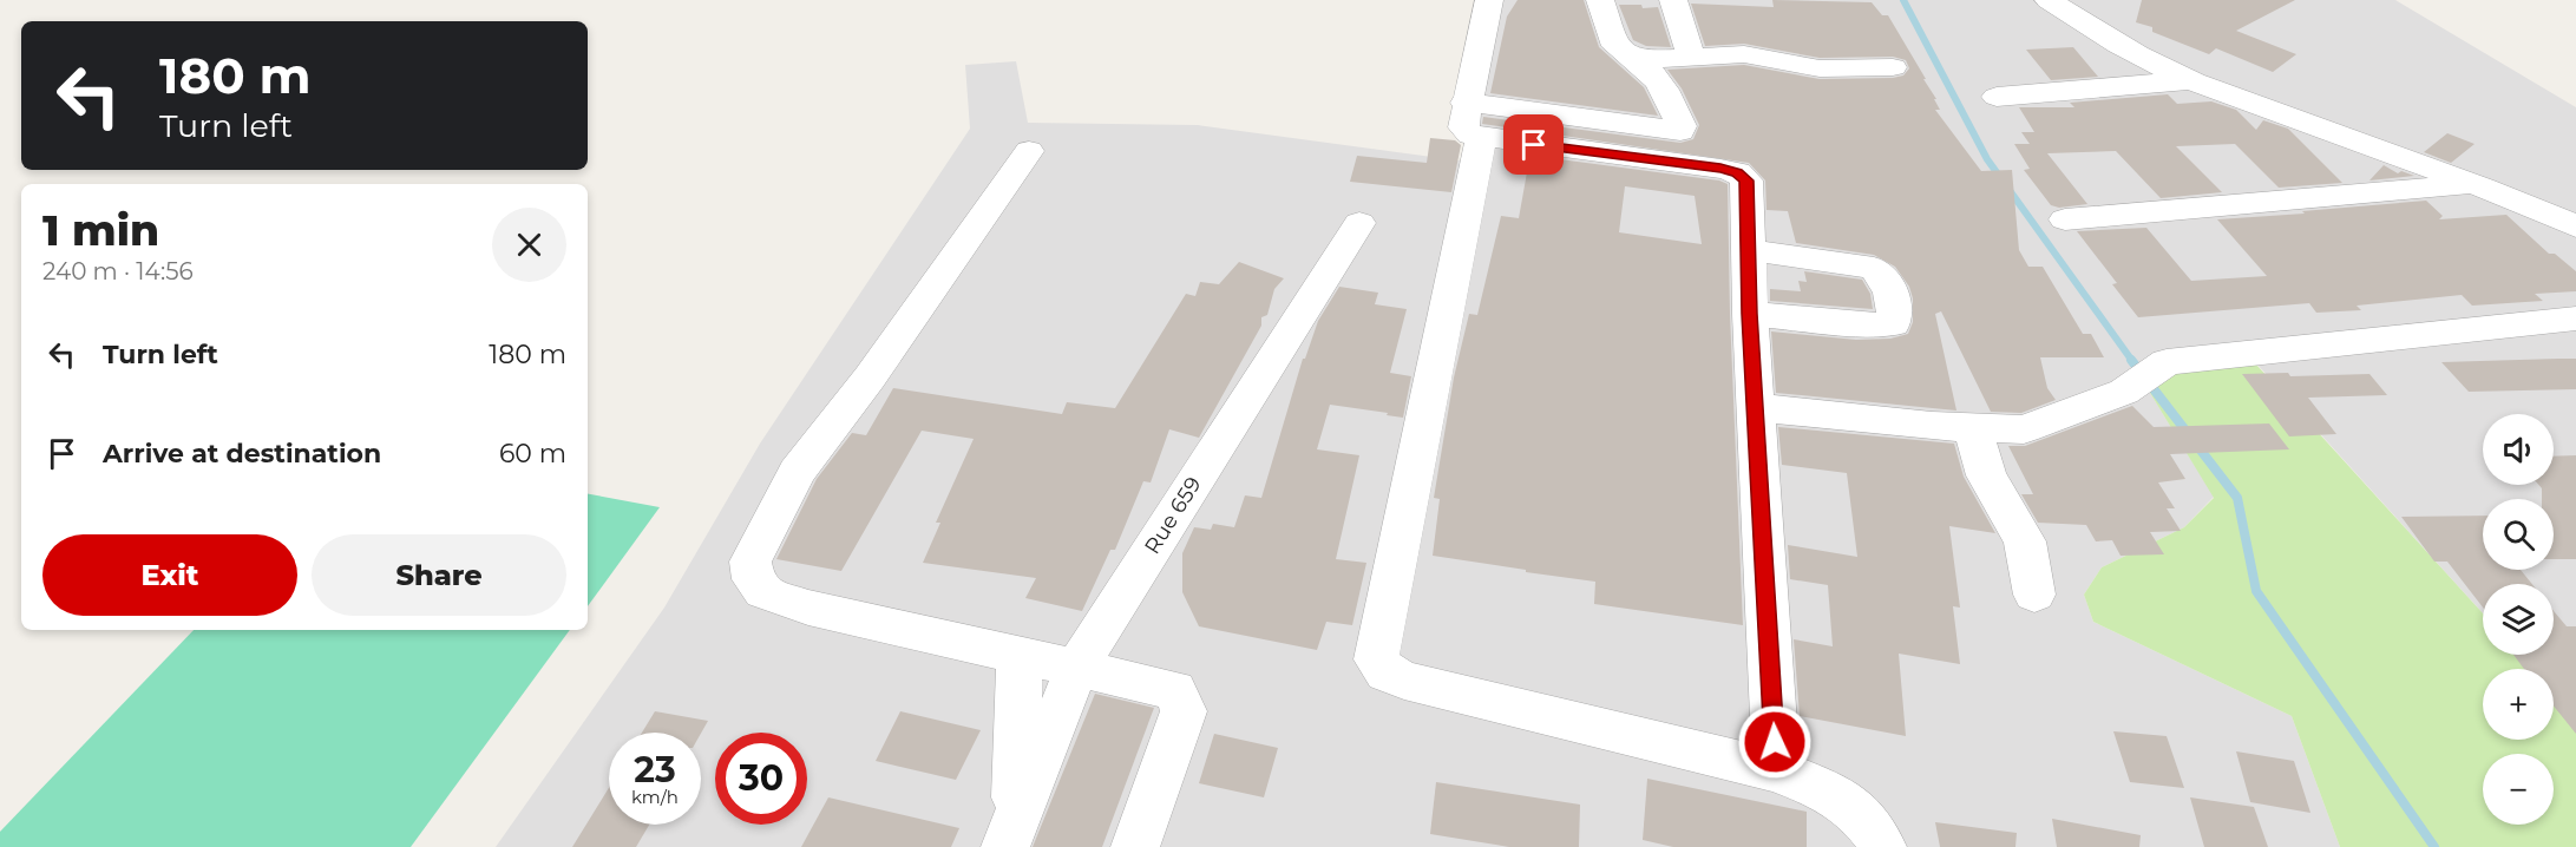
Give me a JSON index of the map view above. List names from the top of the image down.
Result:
{
  "streets": {
    "street": ["Rue 659"]
  },
  "page": {
    "turn": ["180 m", "Turn left"],
    "heading": ["1 min", "240 m · 14:56"],
    "list": [
      {
        "name": "Turn left",
        "value": "180 m"
      },
      {
        "name": "Arrive at destination",
        "value": "60 m"
      }
    ],
    "map_buttons": ["+", "−"],
    "buttons": ["Exit", "Share"],
    "speed": "23 km/h",
    "limit": "30"
  }
}
